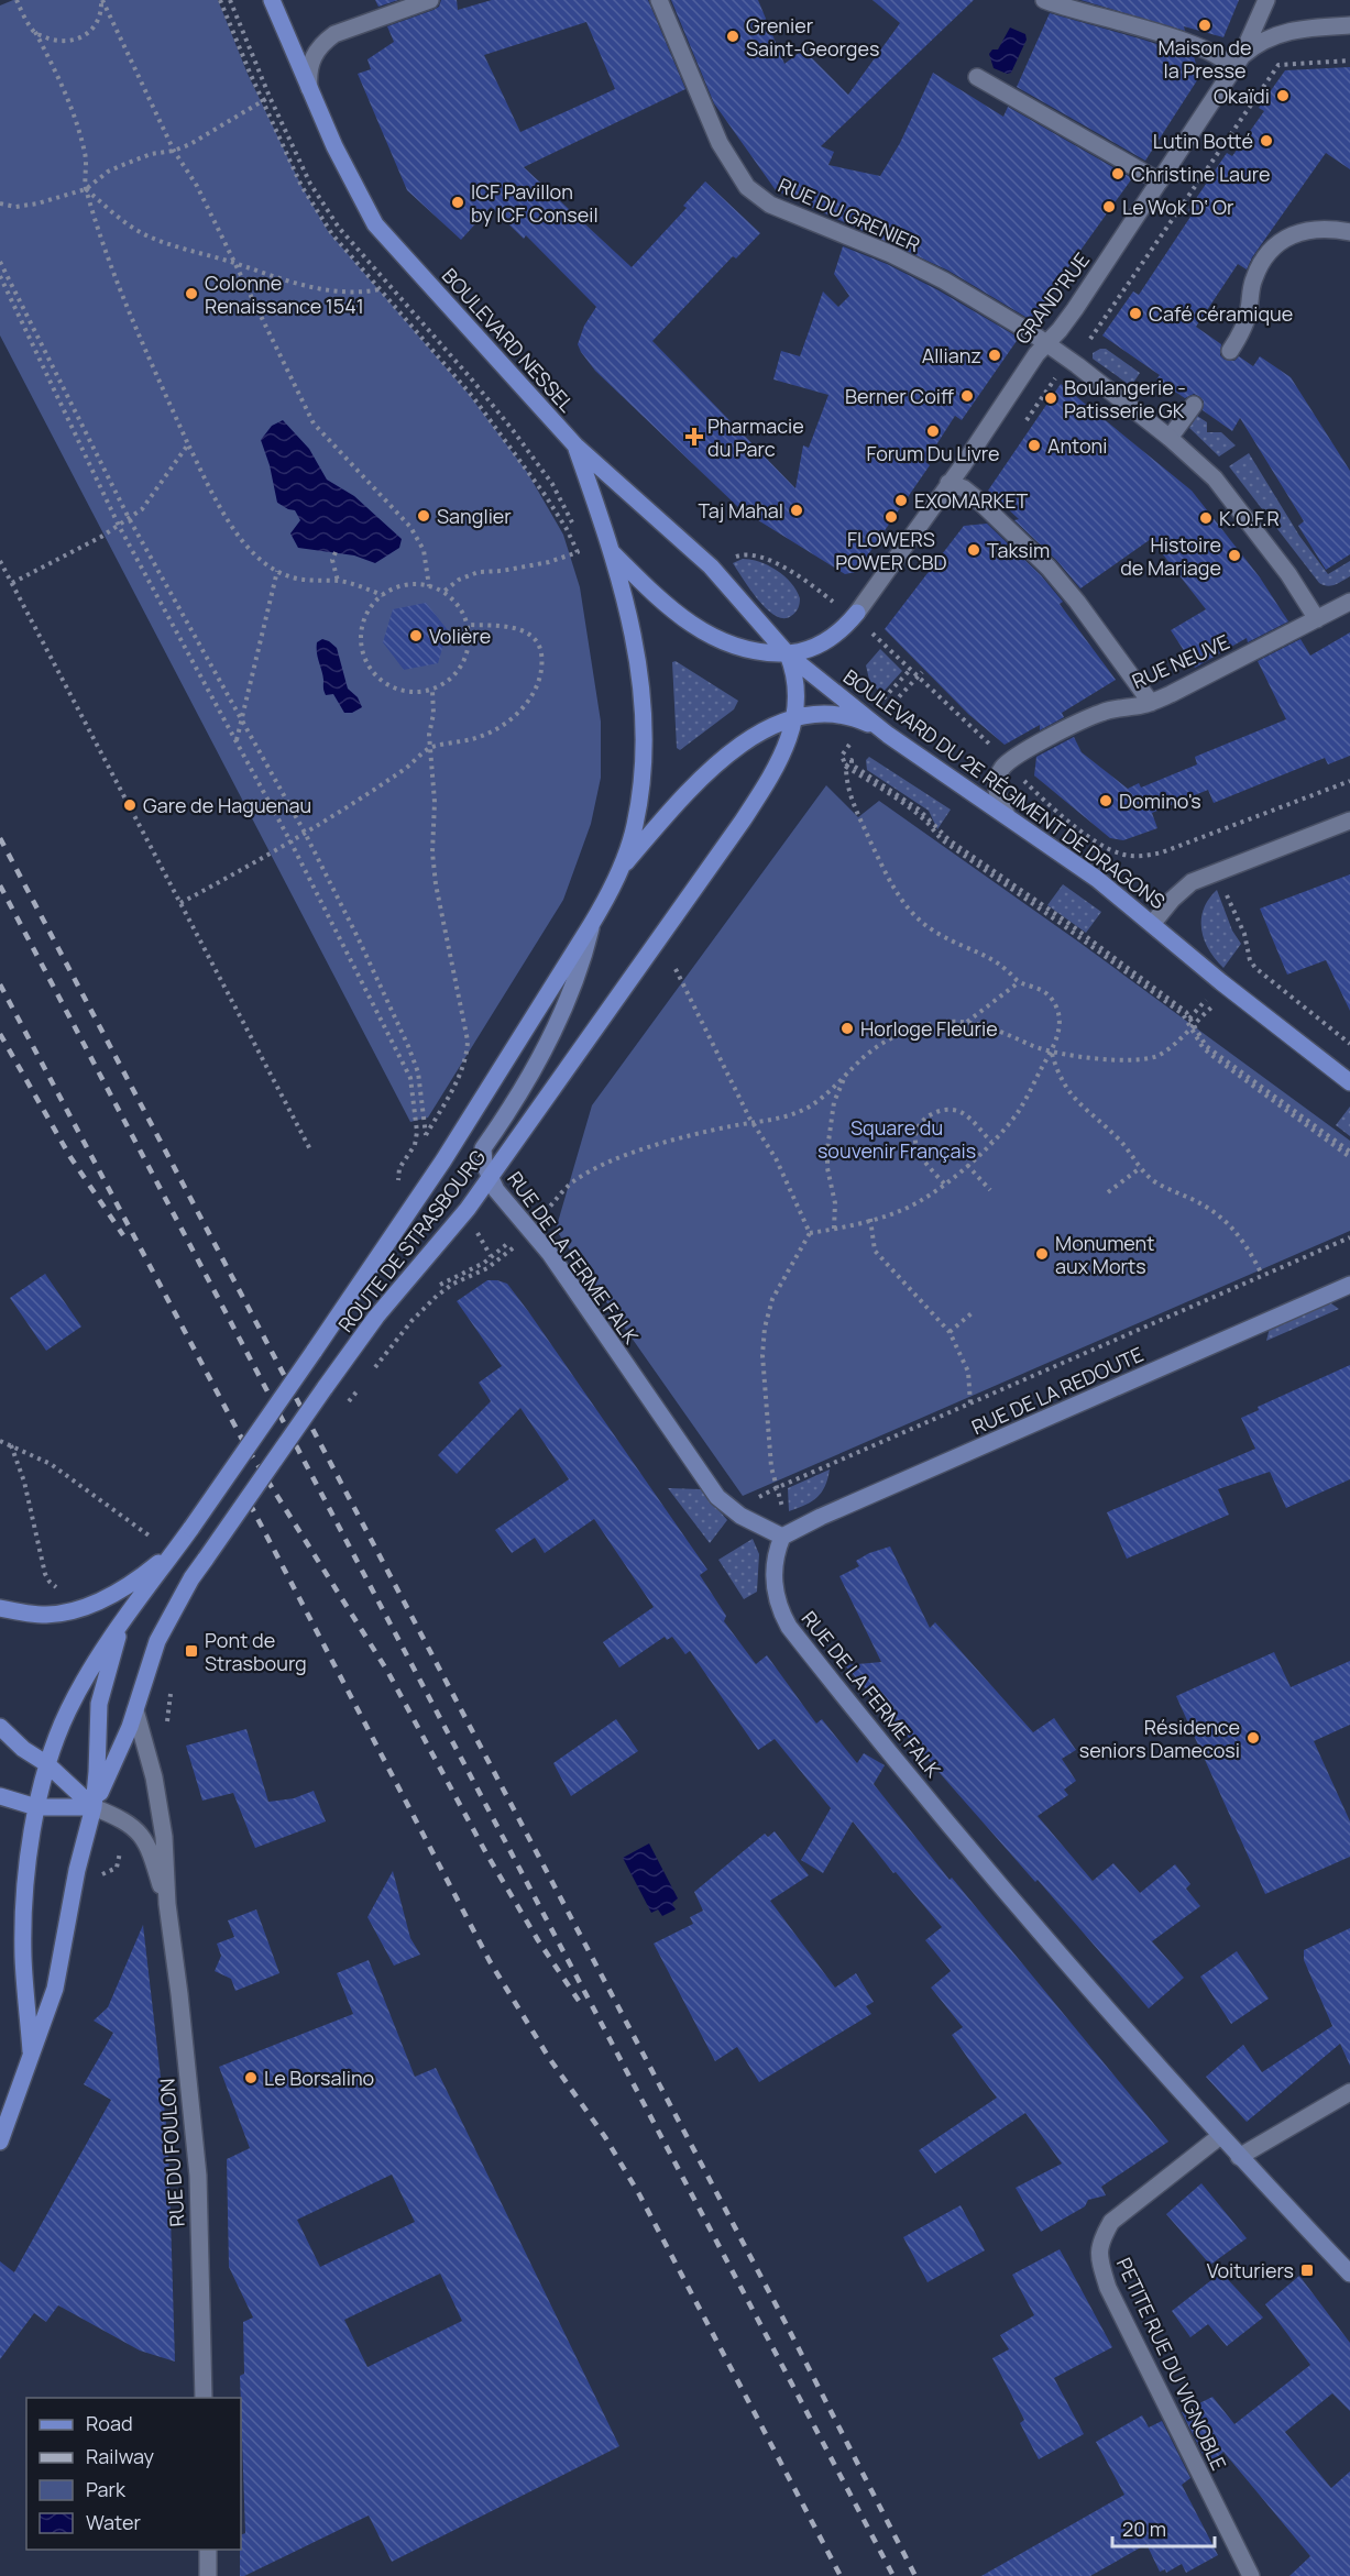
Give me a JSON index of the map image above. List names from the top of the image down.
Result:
{
  "streets": {
    "main road": ["BOULEVARD NESSEL", "BOULEVARD DU 2E RÉGIMENT DE DRAGONS", "ROUTE DE STRASBOURG"],
    "street": [
      "RUE DU GRENIER",
      "GRAND'RUE",
      "RUE NEUVE",
      "RUE DE LA FERME FALK",
      "RUE DE LA REDOUTE",
      "RUE DU FOULON",
      "PETITE RUE DU VIGNOBLE"
    ]
  },
  "crossings": [
    ["RUE DU GRENIER", "GRAND'RUE"],
    ["RUE DU GRENIER", "RUE NEUVE"],
    ["BOULEVARD NESSEL", "BOULEVARD DU 2E RÉGIMENT DE DRAGONS"],
    ["BOULEVARD NESSEL", "ROUTE DE STRASBOURG"],
    ["RUE NEUVE", "BOULEVARD DU 2E RÉGIMENT DE DRAGONS"],
    ["BOULEVARD DU 2E RÉGIMENT DE DRAGONS", "ROUTE DE STRASBOURG"],
    ["ROUTE DE STRASBOURG", "RUE DE LA FERME FALK"],
    ["ROUTE DE STRASBOURG", "RUE DU FOULON"],
    ["RUE DE LA FERME FALK", "RUE DE LA REDOUTE"],
    ["RUE DE LA FERME FALK", "PETITE RUE DU VIGNOBLE"]
  ],
  "parks": ["Square du souvenir Français"],
  "places": {
    "other": [
      "Maison de la Presse",
      "Grenier Saint-Georges",
      "Okaïdi",
      "Lutin Botté",
      "Christine Laure",
      "ICF Pavillon by ICF Conseil",
      "Le Wok D‘ Or",
      "Colonne Renaissance 1541",
      "Café céramique",
      "Allianz",
      "Berner Coiff",
      "Boulangerie - Patisserie GK",
      "Forum Du Livre",
      "Antoni",
      "EXOMARKET",
      "Taj Mahal",
      "Sanglier",
      "FLOWERS POWER CBD",
      "K.O.F.R",
      "Taksim",
      "Histoire de Mariage",
      "Volière",
      "Domino's",
      "Gare de Haguenau",
      "Horloge Fleurie",
      "Monument aux Morts",
      "Résidence seniors Damecosi",
      "Le Borsalino"
    ],
    "health": ["Pharmacie du Parc"],
    "transit": ["Pont de Strasbourg", "Voituriers"]
  },
  "legend": [
    "Road",
    "Railway",
    "Park",
    "Water"
  ],
  "scale_bar": "20 m"
}
